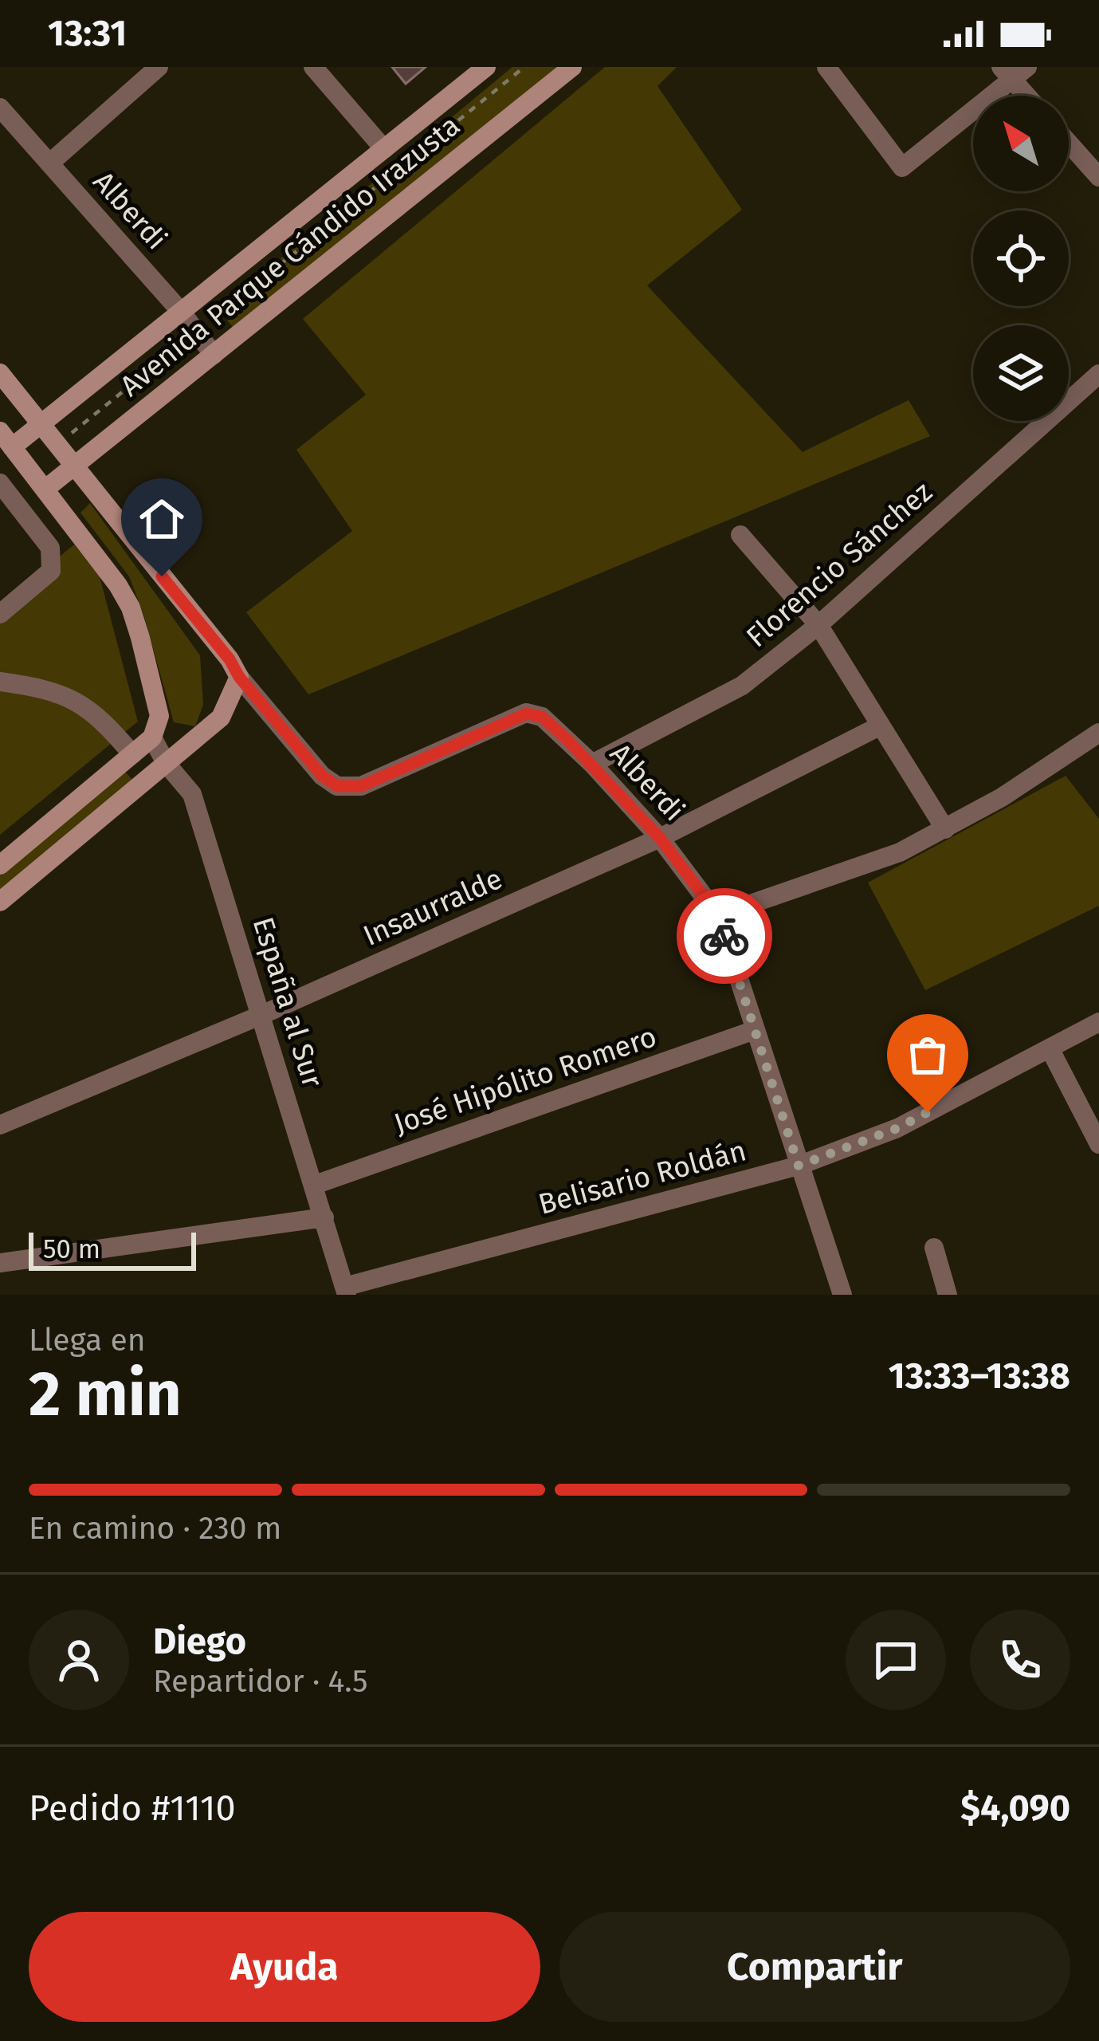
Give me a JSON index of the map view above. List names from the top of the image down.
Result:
{
  "streets": {
    "main road": ["Avenida Parque Cándido Irazusta"],
    "street": [
      "Alberdi",
      "Florencio Sánchez",
      "Insaurralde",
      "España al Sur",
      "José Hipólito Romero",
      "Belisario Roldán"
    ]
  },
  "crossings": [
    ["Alberdi", "Avenida Parque Cándido Irazusta"],
    ["Alberdi", "Florencio Sánchez"],
    ["Alberdi", "Insaurralde"],
    ["Alberdi", "José Hipólito Romero"],
    ["Alberdi", "Belisario Roldán"],
    ["Insaurralde", "España al Sur"],
    ["España al Sur", "José Hipólito Romero"],
    ["España al Sur", "Belisario Roldán"]
  ],
  "scale_bar": "50 m",
  "north": "top left",
  "page": {
    "status": "13:31",
    "scale": "50 m",
    "heading": ["2 min", "Llega en", "13:33–13:38"],
    "panel": [
      "Diego",
      "Repartidor · 4.5",
      "Pedido #1110",
      "$4,090"
    ],
    "bar": "En camino · 230 m",
    "buttons": ["Ayuda", "Compartir"]
  }
}
